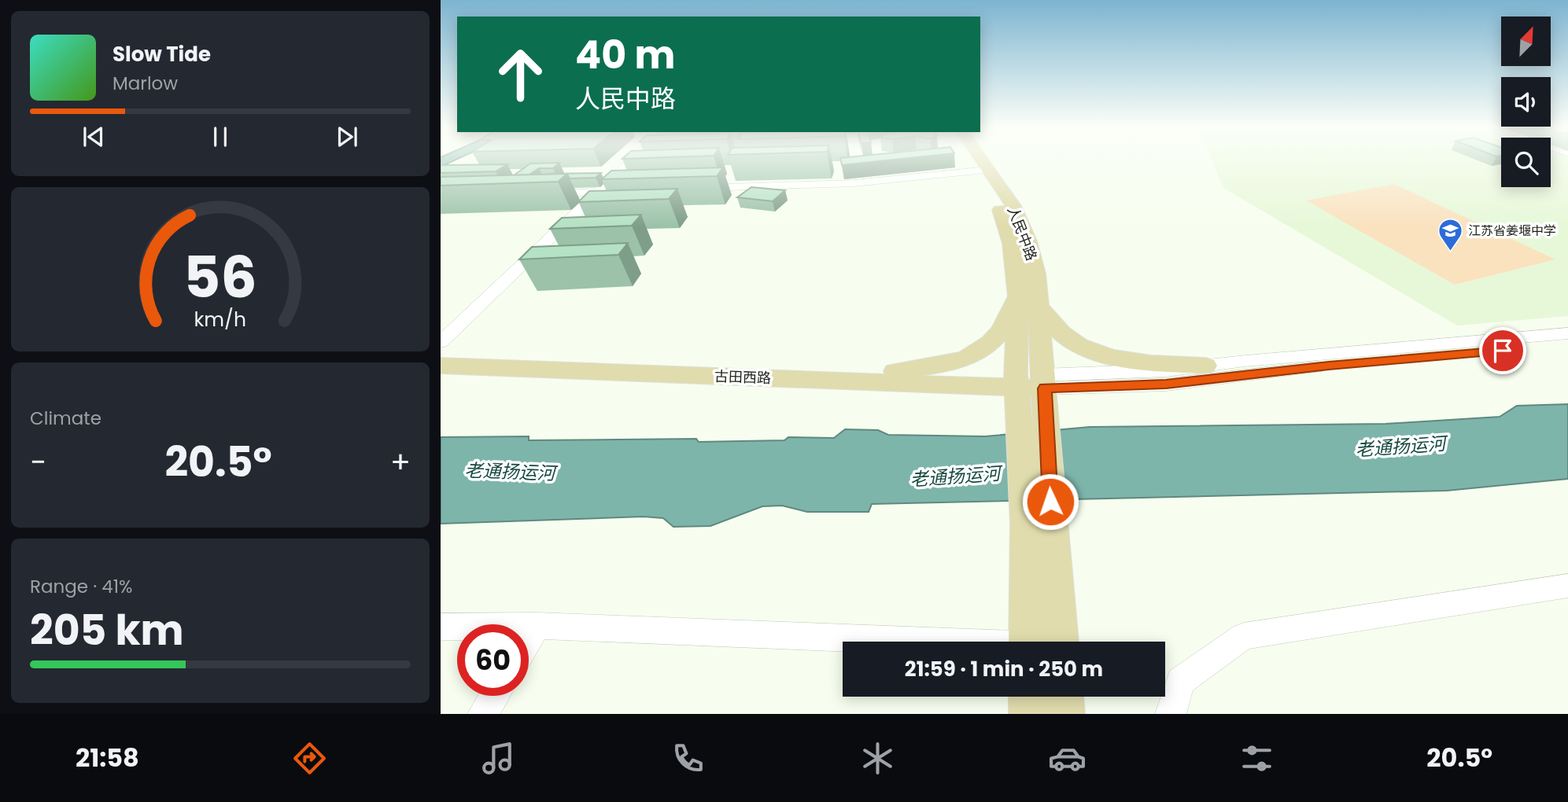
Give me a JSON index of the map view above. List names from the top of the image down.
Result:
{
  "streets": {
    "main road": ["人民中路", "古田西路"]
  },
  "crossings": [
    ["人民中路", "古田西路"]
  ],
  "water": ["老通扬运河"],
  "places": {
    "school or university": ["江苏省姜堰中学"]
  },
  "north": "top right",
  "page": {
    "turn": ["40 m", "人民中路"],
    "song": ["Slow Tide", "Marlow"],
    "tile": [
      "Climate",
      ["Range · 41%", "205 km"]
    ],
    "heat": ["−", "20.5°", "+"],
    "limit": "60",
    "trip": "21:59 · 1 min · 250 m",
    "tabs": ["21:58", "20.5°"],
    "gauge": ["56", "km/h"]
  }
}
